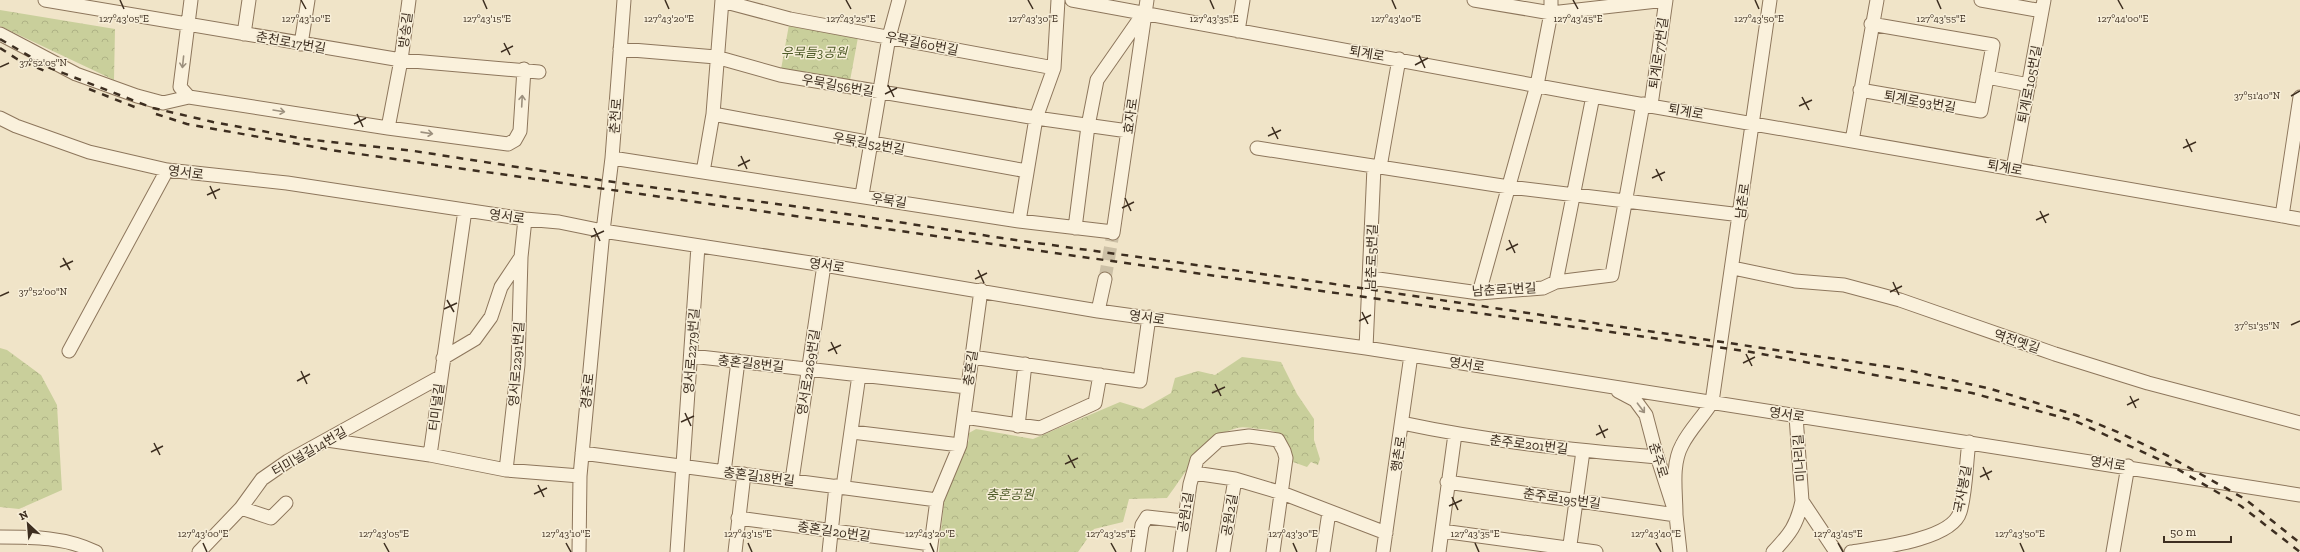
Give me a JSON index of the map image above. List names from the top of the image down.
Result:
{
  "streets": {
    "street": [
      "방송길",
      "춘천로17번길",
      "우묵길60번길",
      "퇴계로",
      "퇴계로77번길",
      "퇴계로105번길",
      "우묵길56번길",
      "퇴계로93번길",
      "춘천로",
      "효자로",
      "우묵길52번길",
      "영서로",
      "우묵길",
      "남춘로",
      "남춘로5번길",
      "남춘로1번길",
      "역전옛길",
      "영서로2279번길",
      "충혼길8번길",
      "영서로2291번길",
      "충혼길",
      "영서로2269번길",
      "경춘로",
      "터미널길",
      "춘주로201번길",
      "터미널길14번길",
      "행촌로",
      "미나리길",
      "춘주로",
      "충혼길18번길",
      "국사봉길",
      "춘주로195번길",
      "공원1길",
      "공원2길",
      "충혼길20번길"
    ]
  },
  "crossings": [
    ["방송길", "춘천로17번길"],
    ["퇴계로", "퇴계로77번길"],
    ["퇴계로", "퇴계로105번길"],
    ["퇴계로", "효자로"],
    ["퇴계로", "남춘로"],
    ["퇴계로", "남춘로5번길"],
    ["우묵길56번길", "춘천로"],
    ["우묵길56번길", "효자로"],
    ["춘천로", "영서로"],
    ["춘천로", "우묵길"],
    ["춘천로", "경춘로"],
    ["효자로", "우묵길"],
    ["영서로", "남춘로"],
    ["영서로", "남춘로5번길"],
    ["영서로", "영서로2279번길"],
    ["영서로", "영서로2291번길"],
    ["영서로", "충혼길"],
    ["영서로", "영서로2269번길"],
    ["영서로", "경춘로"],
    ["영서로", "터미널길"],
    ["영서로", "행촌로"],
    ["영서로", "미나리길"],
    ["영서로", "춘주로"],
    ["영서로", "국사봉길"],
    ["남춘로", "역전옛길"],
    ["남춘로5번길", "남춘로1번길"],
    ["영서로2279번길", "충혼길8번길"],
    ["영서로2279번길", "충혼길18번길"],
    ["충혼길8번길", "충혼길"],
    ["충혼길8번길", "영서로2269번길"],
    ["영서로2291번길", "터미널길"],
    ["충혼길", "충혼길18번길"],
    ["충혼길", "충혼길20번길"],
    ["영서로2269번길", "충혼길18번길"],
    ["경춘로", "충혼길18번길"],
    ["터미널길", "터미널길14번길"],
    ["춘주로201번길", "행촌로"],
    ["춘주로201번길", "춘주로"],
    ["춘주로", "춘주로195번길"]
  ],
  "one_way": ["춘주로"],
  "parks": ["우묵들3공원", "충혼공원"],
  "scale_bar": "50 m",
  "north": "top left",
  "coordinates": [
    "127°43'05\"E",
    "127°43'10\"E",
    "127°43'15\"E",
    "127°43'20\"E",
    "127°43'25\"E",
    "127°43'30\"E",
    "127°43'35\"E",
    "127°43'40\"E",
    "127°43'45\"E",
    "127°43'50\"E",
    "127°43'55\"E",
    "127°44'00\"E",
    "37°52'05\"N",
    "37°51'40\"N",
    "37°52'00\"N",
    "37°51'35\"N",
    "127°43'00\"E"
  ]
}
